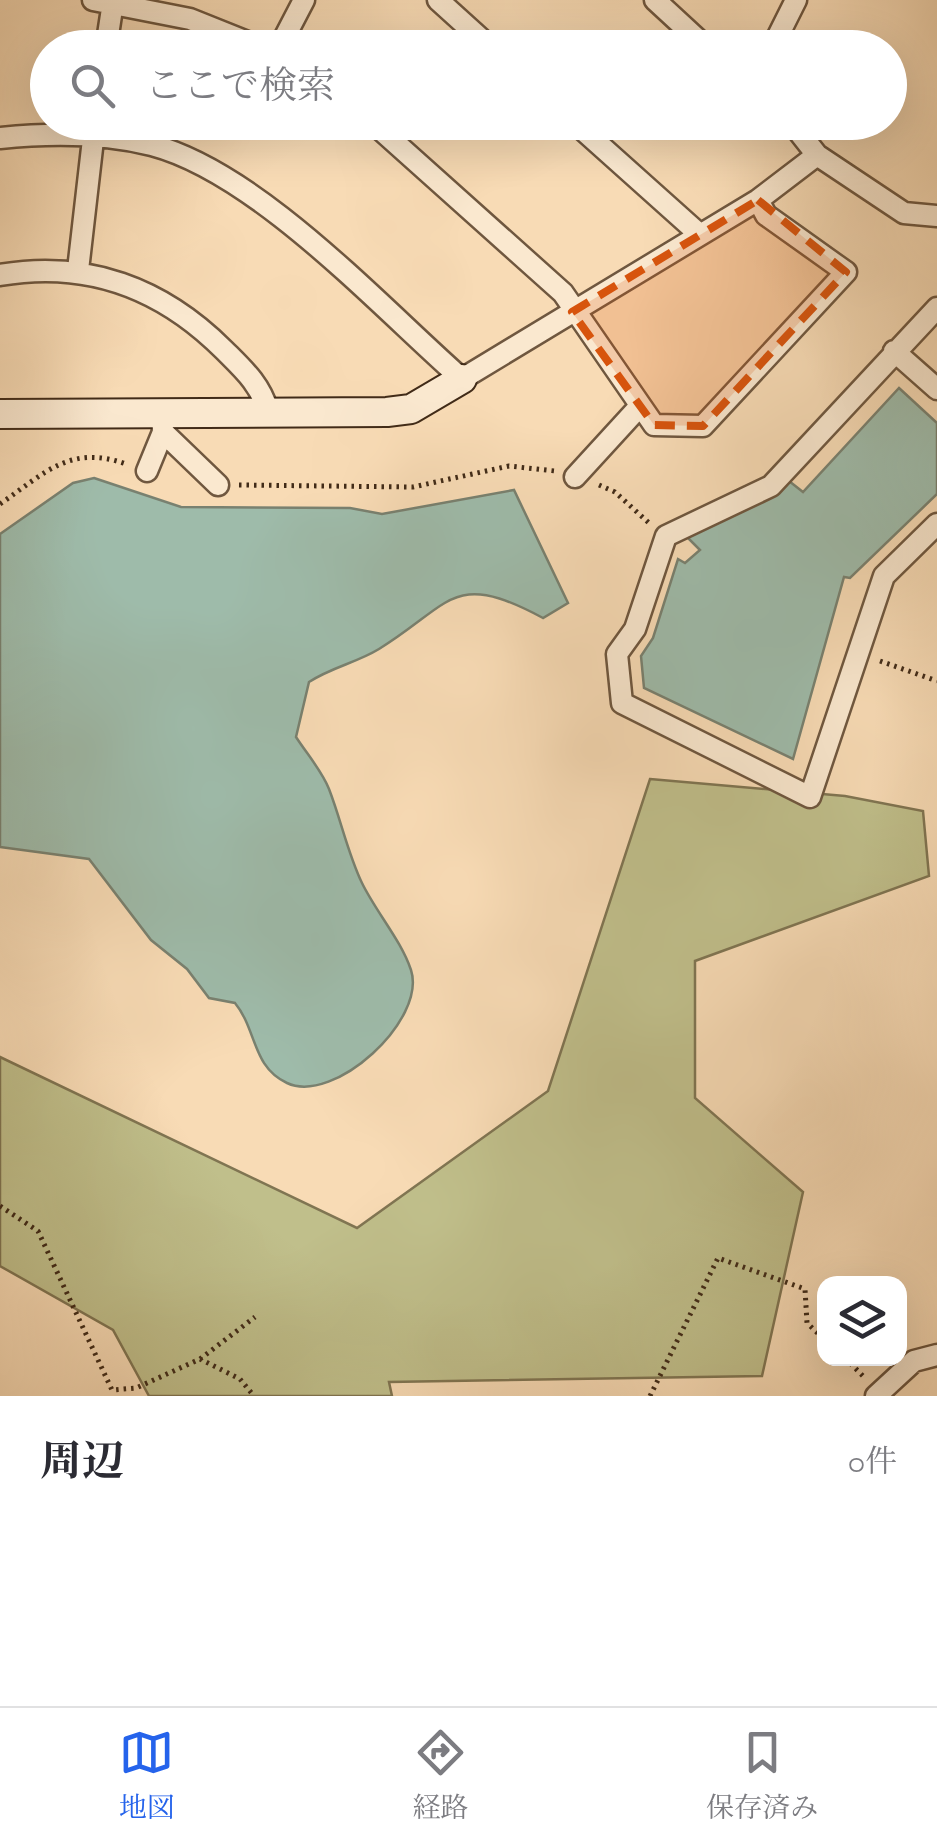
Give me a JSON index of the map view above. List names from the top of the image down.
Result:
{
  "page": {
    "search": "ここで検索",
    "heading": ["周辺", "0件"],
    "nav": ["地図", "経路", "保存済み"]
  }
}
